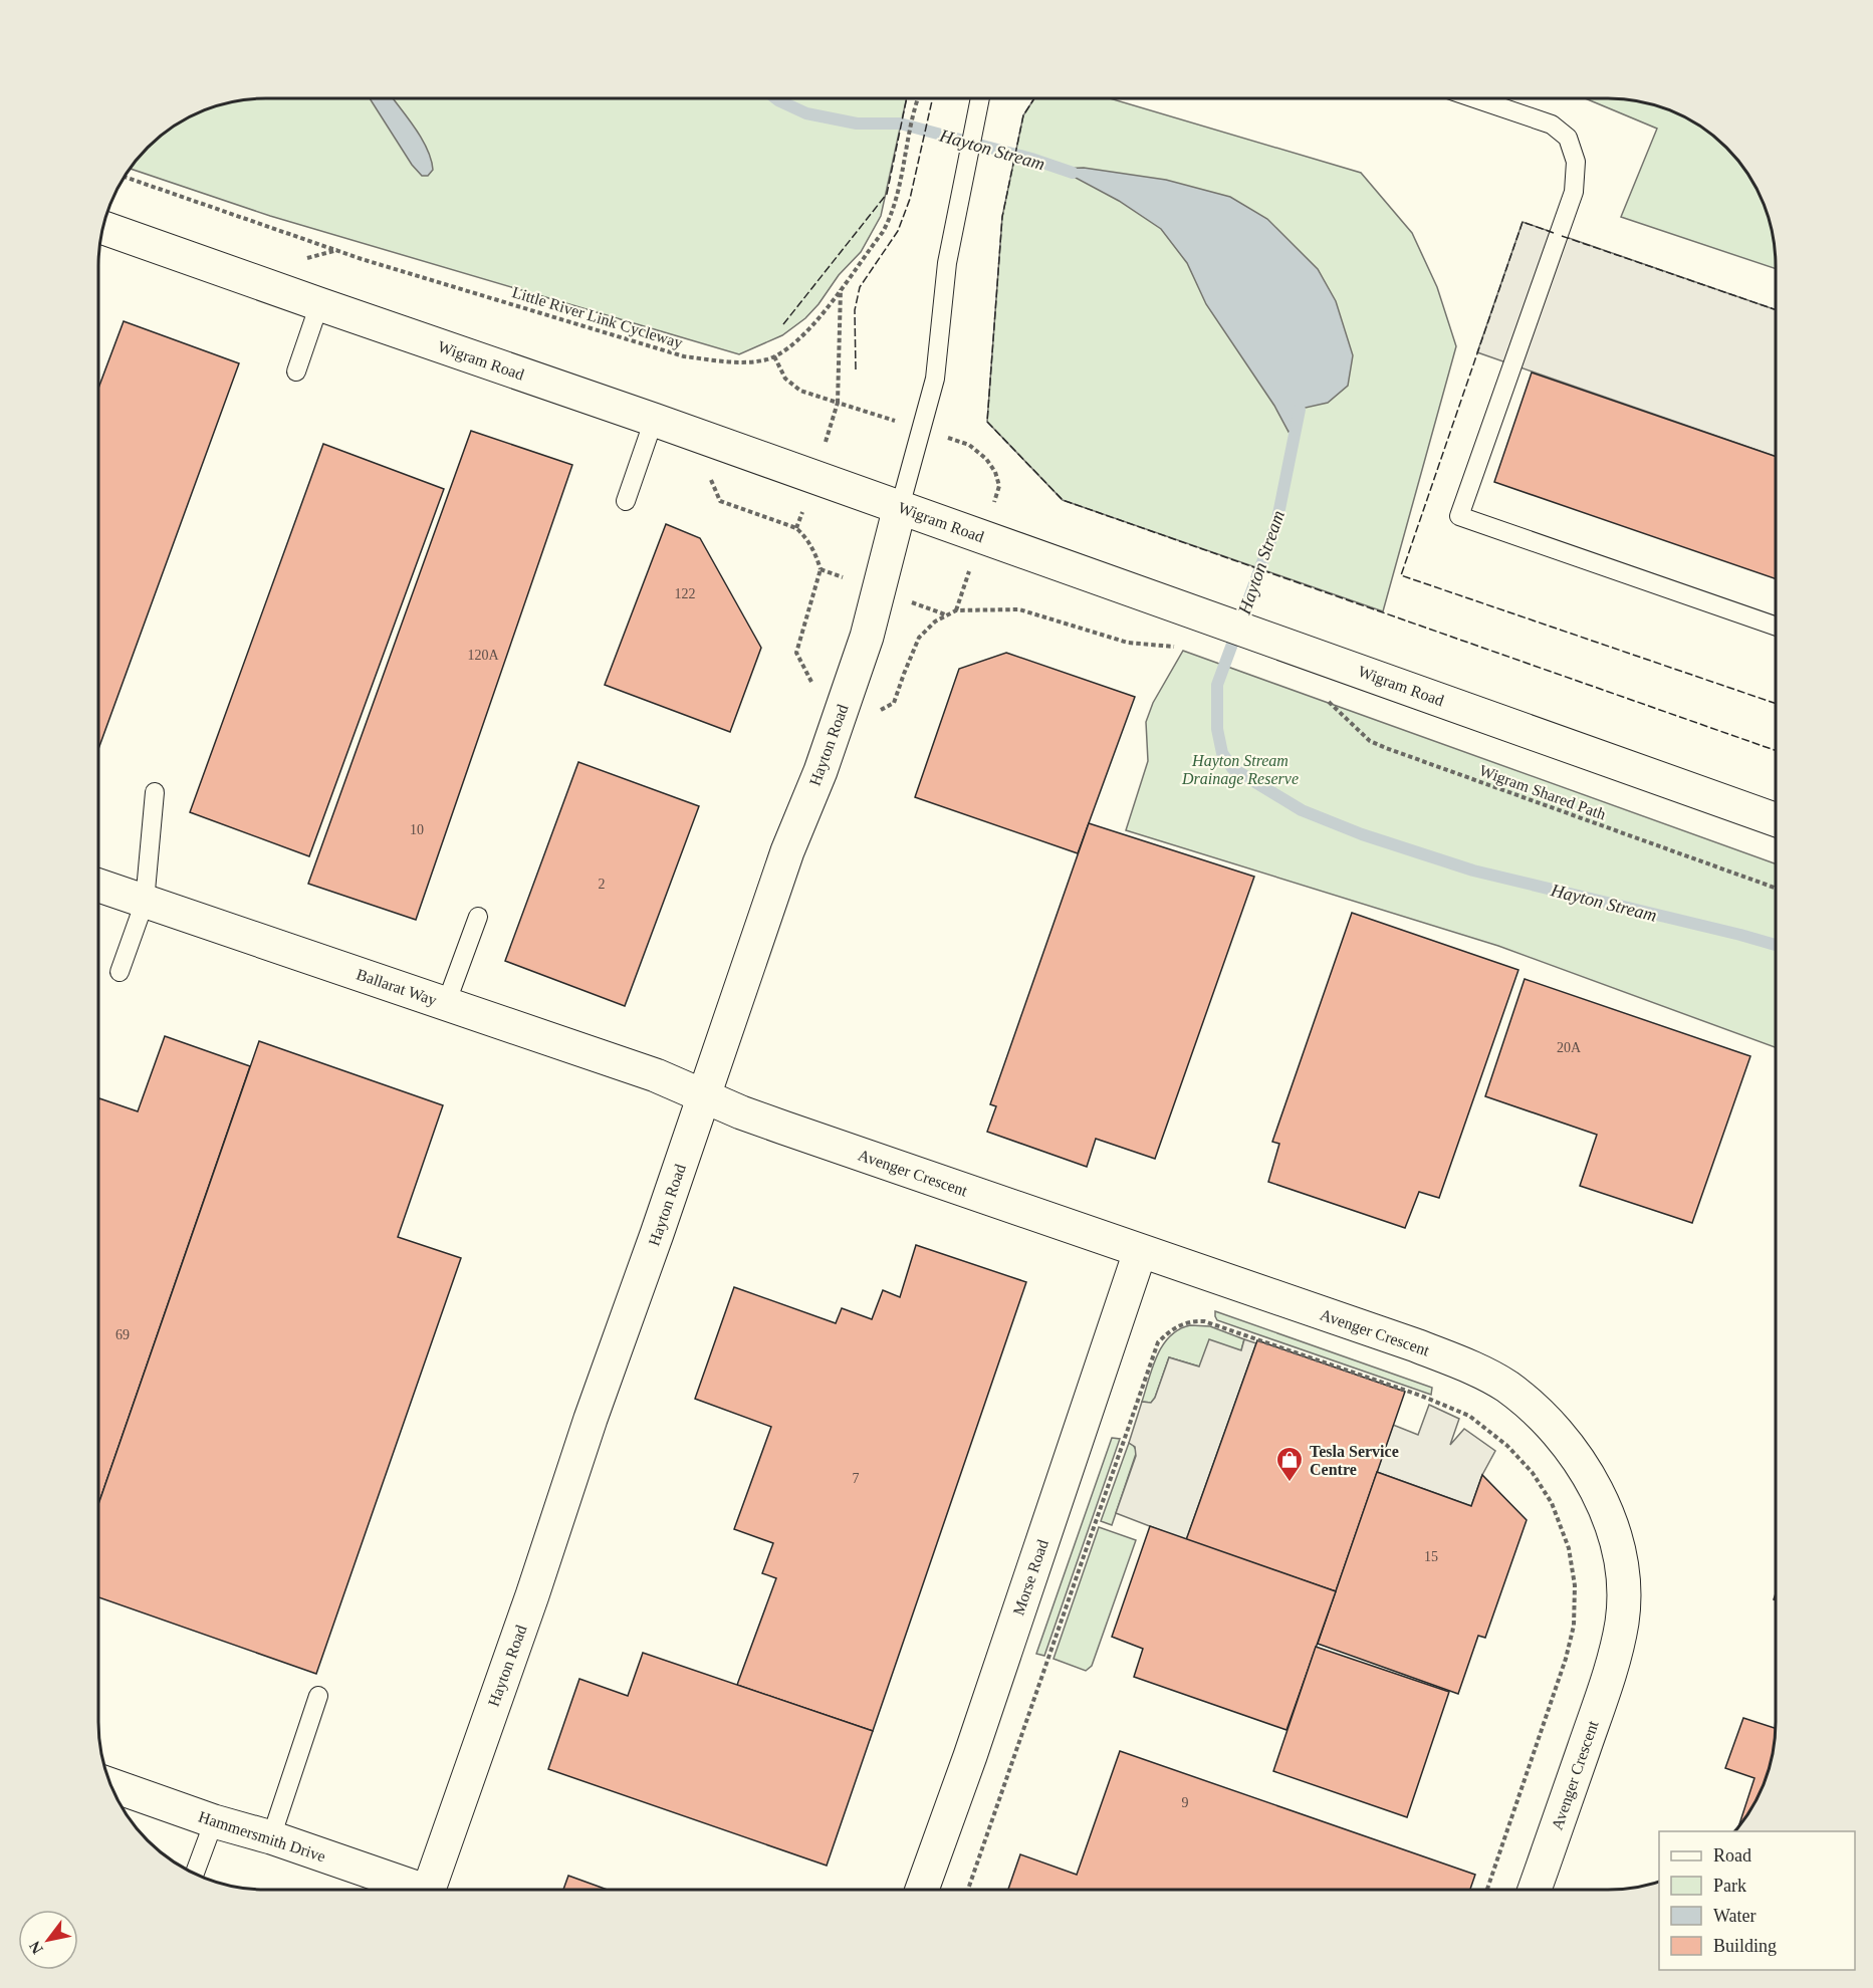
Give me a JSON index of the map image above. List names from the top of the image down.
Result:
{
  "streets": {
    "street": [
      "Wigram Road",
      "Hayton Road",
      "Ballarat Way",
      "Avenger Crescent",
      "Morse Road",
      "Hammersmith Drive"
    ],
    "path": ["Little River Link Cycleway", "Wigram Shared Path"]
  },
  "crossings": [
    ["Wigram Road", "Hayton Road"],
    ["Hayton Road", "Ballarat Way"],
    ["Hayton Road", "Avenger Crescent"],
    ["Ballarat Way", "Avenger Crescent"],
    ["Avenger Crescent", "Morse Road"]
  ],
  "water": ["Hayton Stream"],
  "parks": ["Hayton Stream Drainage Reserve"],
  "places": {
    "shop": ["Tesla Service Centre"]
  },
  "house_numbers": [
    "122",
    "120A",
    "10",
    "2",
    "20A",
    "69",
    "7",
    "15",
    "9"
  ],
  "legend": [
    "Road",
    "Park",
    "Water",
    "Building"
  ],
  "north": "bottom left"
}
